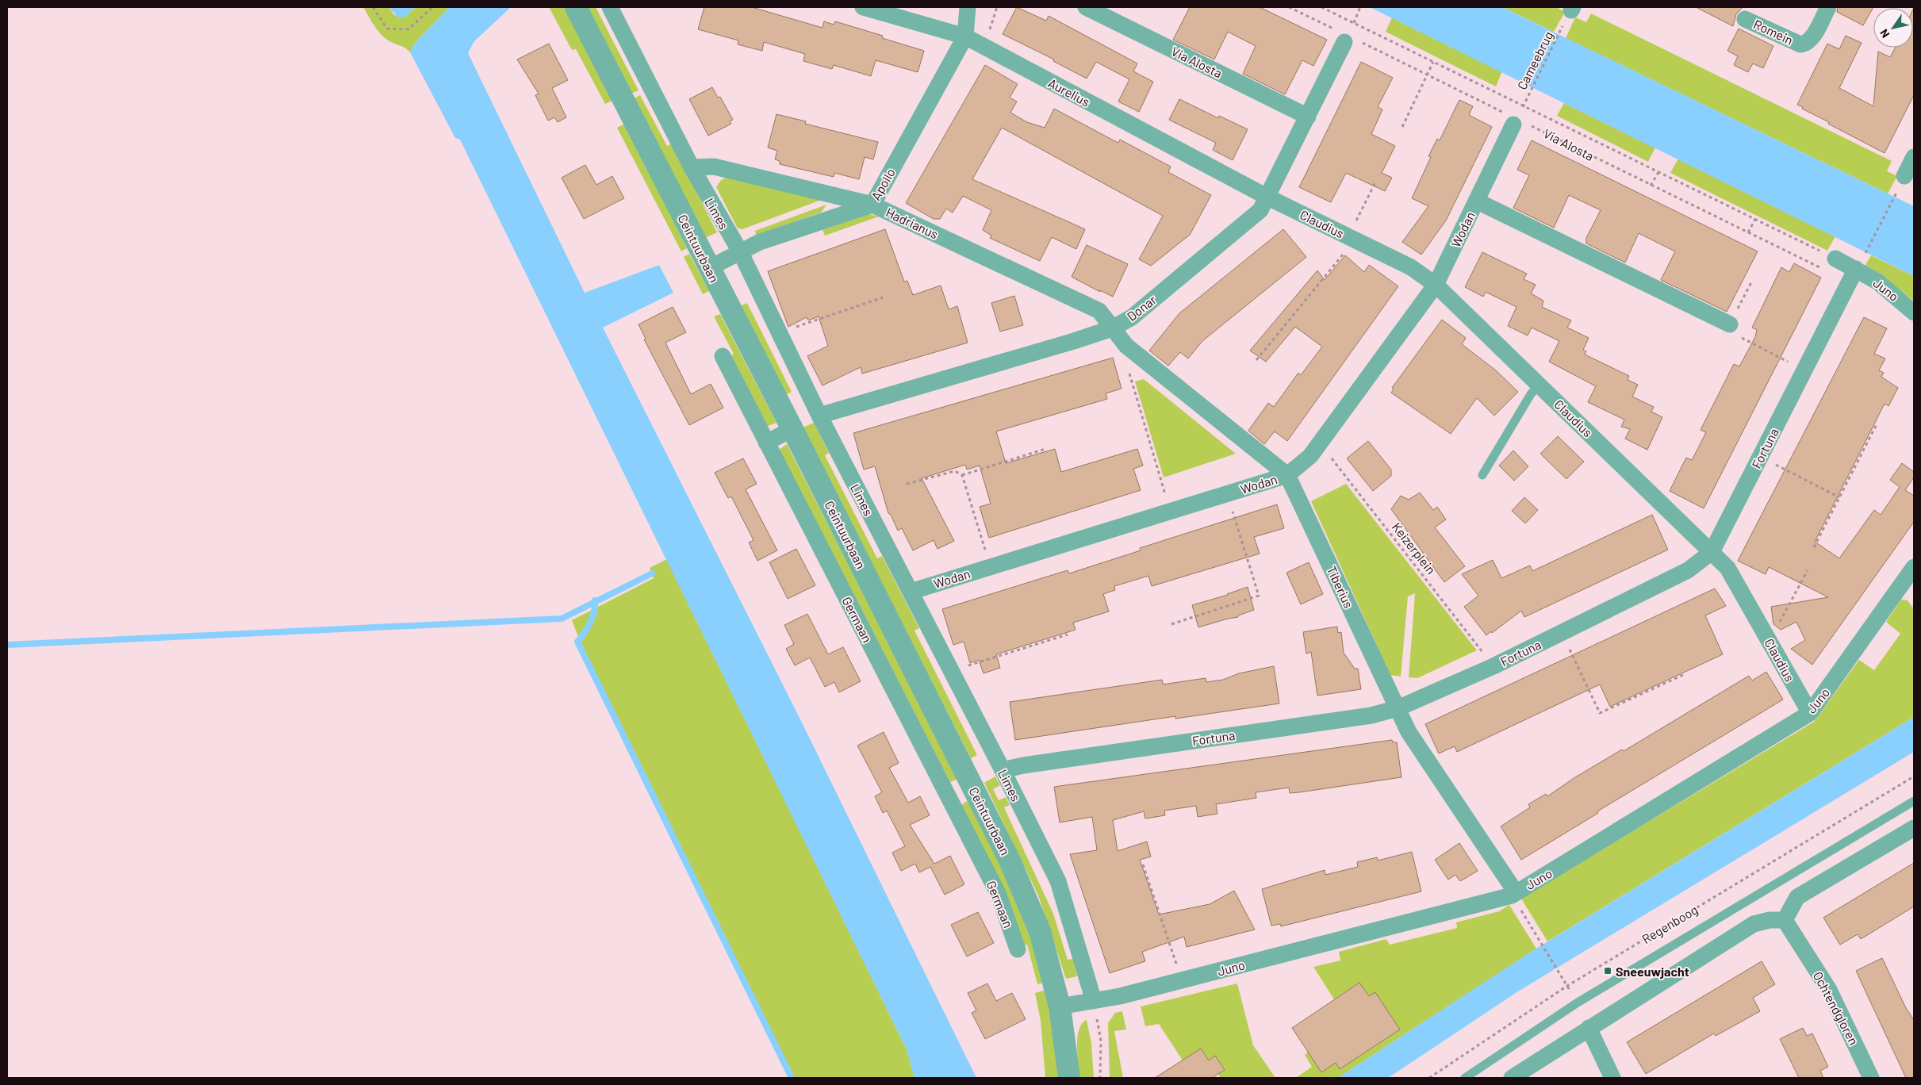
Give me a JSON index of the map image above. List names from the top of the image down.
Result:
{
  "streets": {
    "street": [
      "Romein",
      "Via Alosta",
      "Aurelius",
      "Apollo",
      "Limes",
      "Hadrianus",
      "Claudius",
      "Wodan",
      "Ceintuurbaan",
      "Juno",
      "Donar",
      "Fortuna",
      "Tiberius",
      "Germaan",
      "Ochtendgloren"
    ],
    "lane": ["Regenboog"],
    "path": ["Cameebrug", "Keizerplein"]
  },
  "crossings": [
    ["Cameebrug", "Via Alosta"],
    ["Via Alosta", "Juno"],
    ["Via Alosta", "Donar"],
    ["Via Alosta", "Fortuna"],
    ["Aurelius", "Apollo"],
    ["Aurelius", "Claudius"],
    ["Aurelius", "Donar"],
    ["Apollo", "Limes"],
    ["Apollo", "Hadrianus"],
    ["Apollo", "Ceintuurbaan"],
    ["Limes", "Hadrianus"],
    ["Limes", "Wodan"],
    ["Limes", "Juno"],
    ["Limes", "Donar"],
    ["Limes", "Fortuna"],
    ["Hadrianus", "Donar"],
    ["Hadrianus", "Tiberius"],
    ["Claudius", "Wodan"],
    ["Claudius", "Juno"],
    ["Claudius", "Donar"],
    ["Claudius", "Fortuna"],
    ["Wodan", "Keizerplein"],
    ["Wodan", "Tiberius"],
    ["Ceintuurbaan", "Juno"],
    ["Juno", "Fortuna"],
    ["Juno", "Tiberius"],
    ["Donar", "Tiberius"],
    ["Fortuna", "Keizerplein"],
    ["Fortuna", "Tiberius"]
  ],
  "places": {
    "transit": ["Sneeuwjacht"]
  },
  "north": "bottom left"
}
